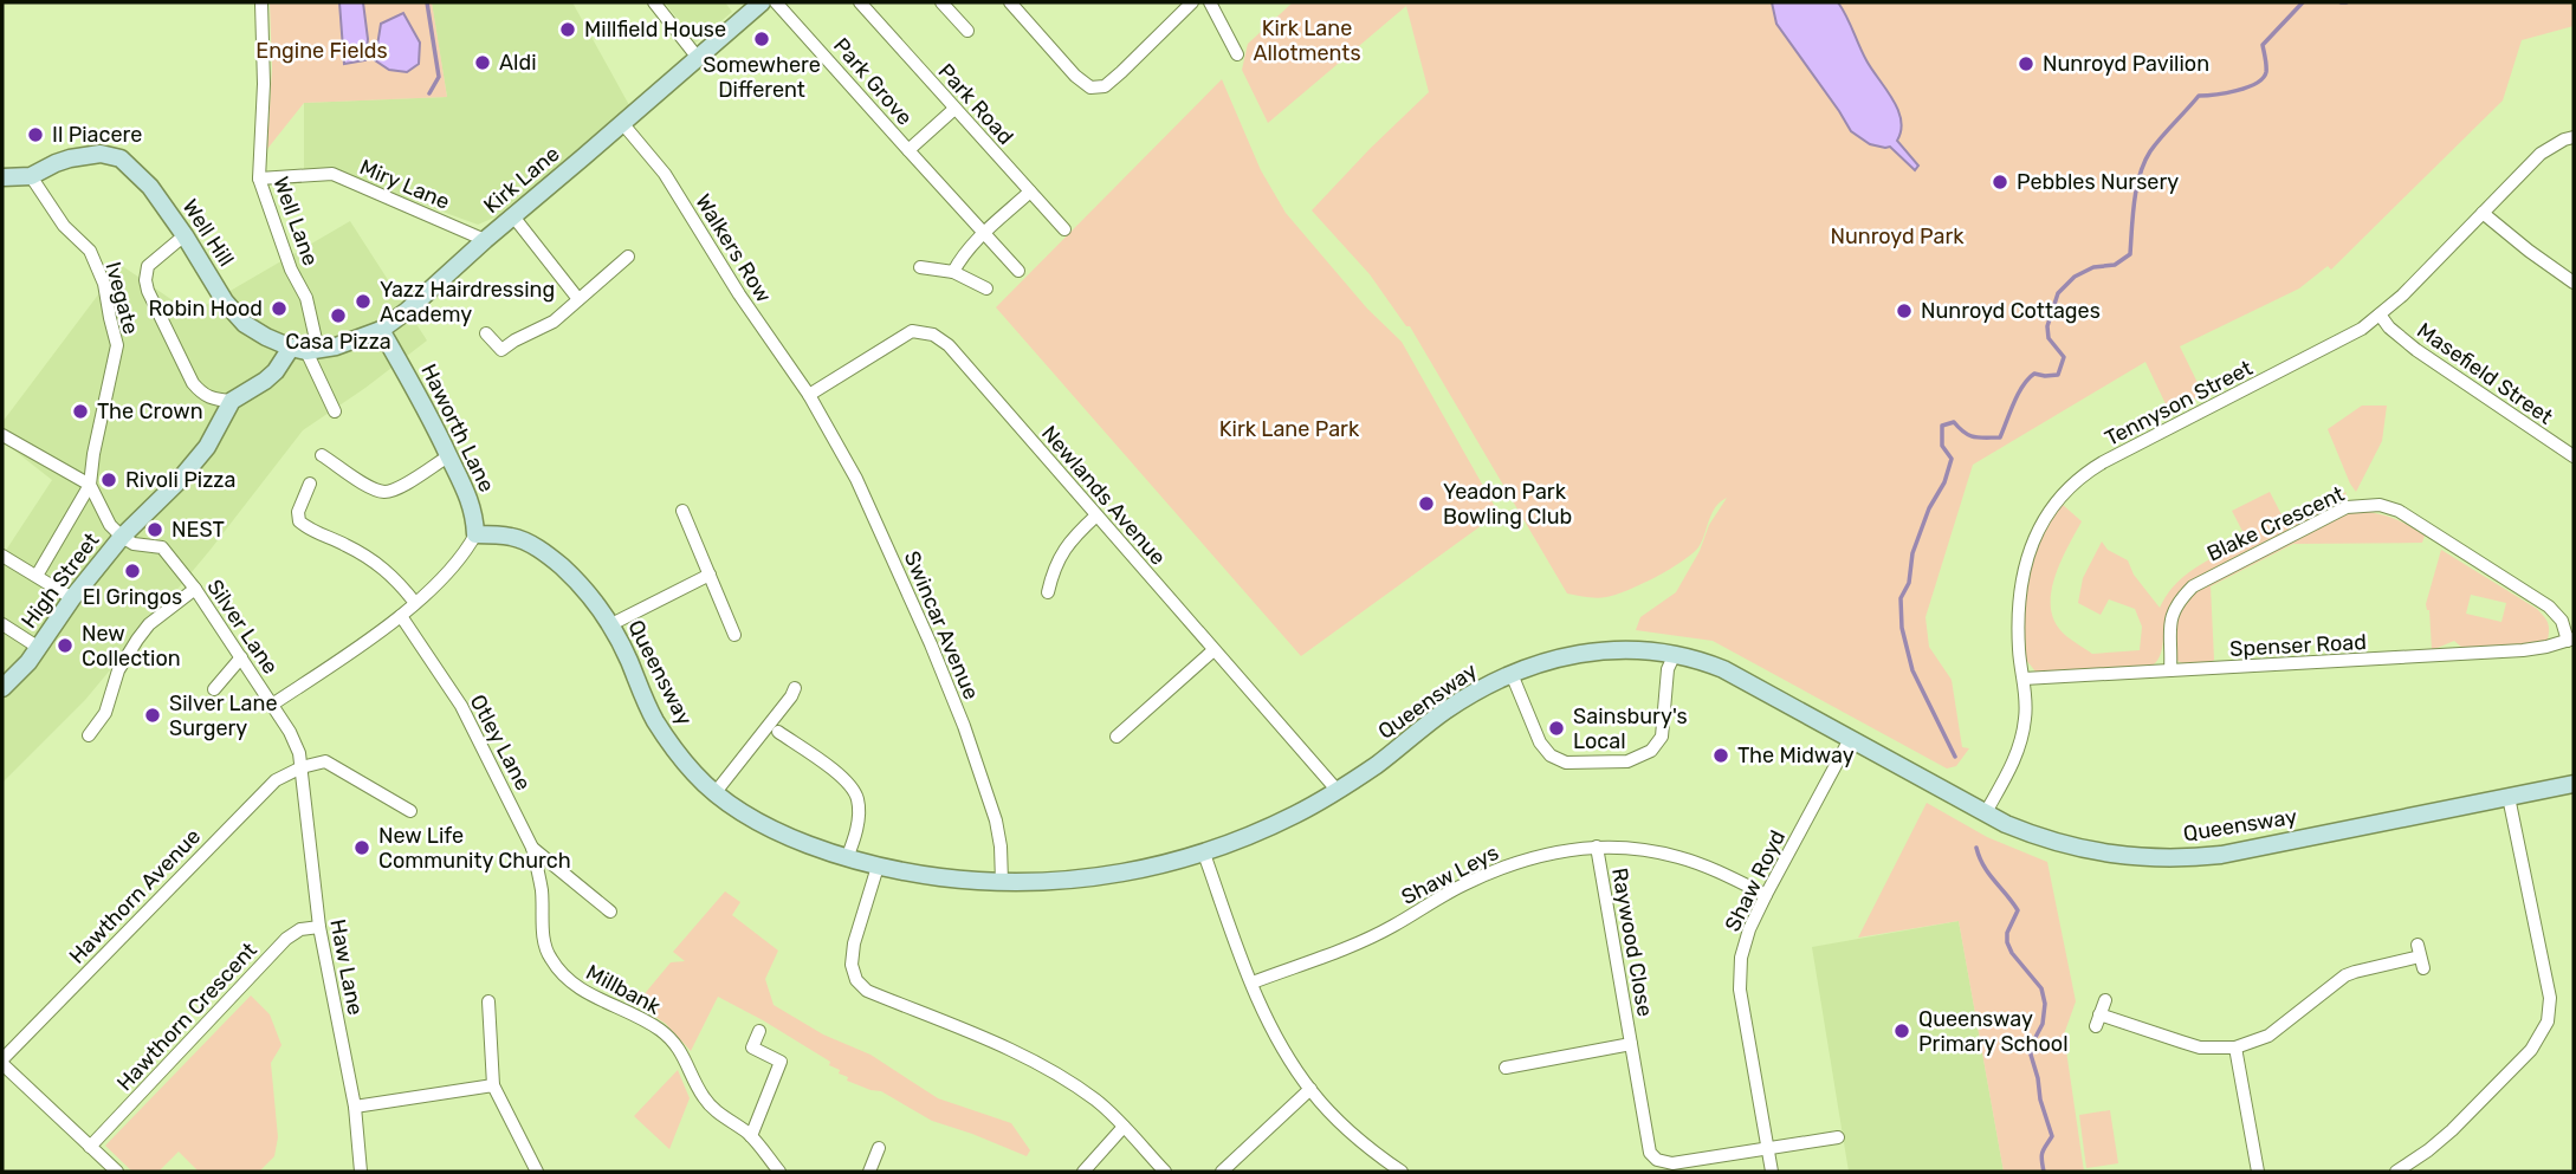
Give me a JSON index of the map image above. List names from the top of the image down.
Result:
{
  "streets": {
    "street": [
      "Park Grove",
      "Park Road",
      "Kirk Lane",
      "Miry Lane",
      "Well Lane",
      "Well Hill",
      "Walkers Row",
      "Ivegate",
      "Masefield Street",
      "Tennyson Street",
      "Haworth Lane",
      "Newlands Avenue",
      "Blake Crescent",
      "High Street",
      "Swincar Avenue",
      "Silver Lane",
      "Spenser Road",
      "Queensway",
      "Otley Lane",
      "Shaw Leys",
      "Shaw Royd",
      "Hawthorn Avenue",
      "Raywood Close",
      "Haw Lane",
      "Millbank",
      "Hawthorn Crescent"
    ]
  },
  "crossings": [
    ["Park Grove", "Park Road"],
    ["Kirk Lane", "Miry Lane"],
    ["Kirk Lane", "Well Lane"],
    ["Kirk Lane", "Well Hill"],
    ["Kirk Lane", "Walkers Row"],
    ["Kirk Lane", "Haworth Lane"],
    ["Miry Lane", "Well Lane"],
    ["Well Lane", "Well Hill"],
    ["Well Hill", "Ivegate"],
    ["Walkers Row", "Newlands Avenue"],
    ["Walkers Row", "Swincar Avenue"],
    ["Masefield Street", "Tennyson Street"],
    ["Tennyson Street", "Spenser Road"],
    ["Tennyson Street", "Queensway"],
    ["Haworth Lane", "Queensway"],
    ["Newlands Avenue", "Swincar Avenue"],
    ["Newlands Avenue", "Queensway"],
    ["Blake Crescent", "Spenser Road"],
    ["High Street", "Silver Lane"],
    ["Swincar Avenue", "Queensway"],
    ["Silver Lane", "Hawthorn Avenue"],
    ["Silver Lane", "Haw Lane"],
    ["Queensway", "Shaw Royd"],
    ["Otley Lane", "Millbank"],
    ["Shaw Leys", "Shaw Royd"],
    ["Shaw Leys", "Raywood Close"],
    ["Shaw Royd", "Raywood Close"],
    ["Hawthorn Avenue", "Haw Lane"],
    ["Haw Lane", "Hawthorn Crescent"]
  ],
  "parks": [
    "Kirk Lane Allotments",
    "Engine Fields",
    "Nunroyd Park",
    "Kirk Lane Park"
  ],
  "places": [
    "Millfield House",
    "Somewhere Different",
    "Aldi",
    "Nunroyd Pavilion",
    "Il Piacere",
    "Pebbles Nursery",
    "Yazz Hairdressing Academy",
    "Robin Hood",
    "Nunroyd Cottages",
    "Casa Pizza",
    "The Crown",
    "Rivoli Pizza",
    "Yeadon Park Bowling Club",
    "NEST",
    "El Gringos",
    "New Collection",
    "Silver Lane Surgery",
    "Sainsbury's Local",
    "The Midway",
    "New Life Community Church",
    "Queensway Primary School"
  ]
}
